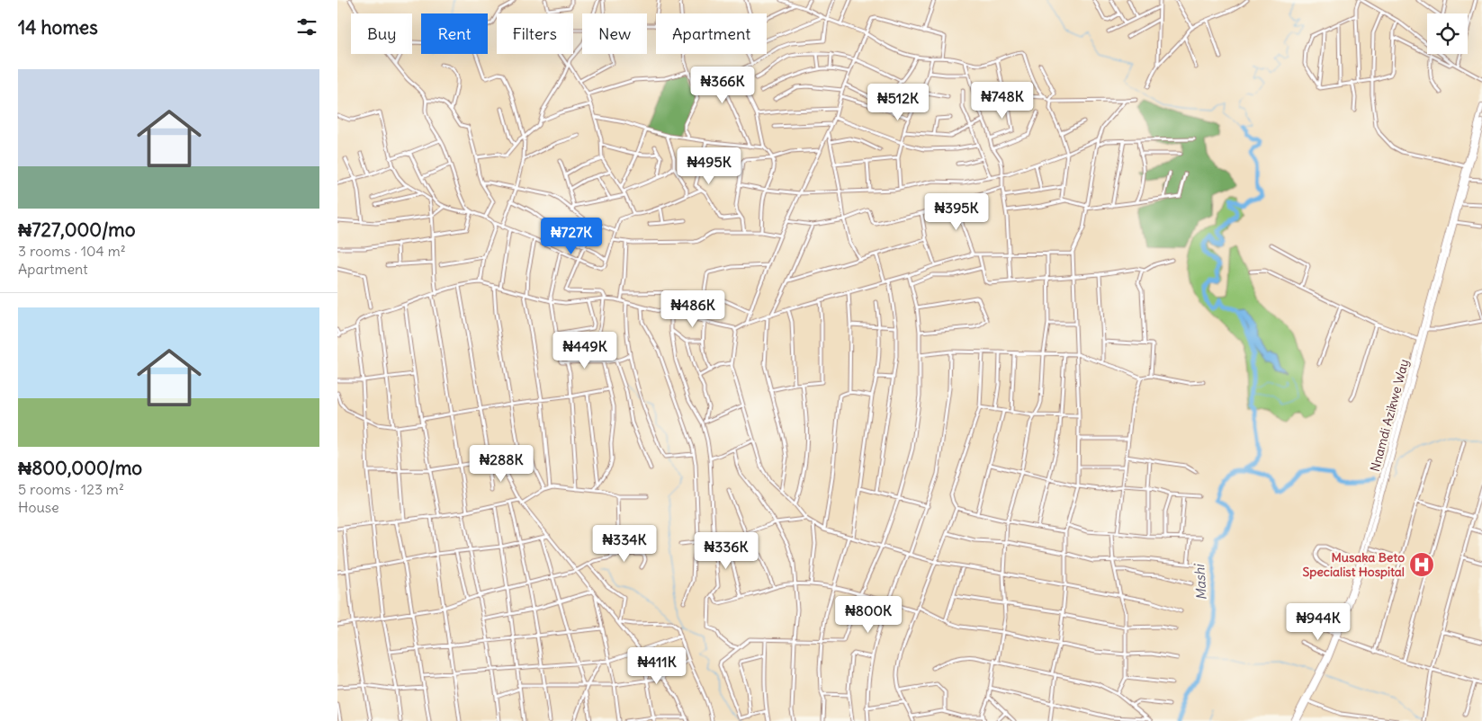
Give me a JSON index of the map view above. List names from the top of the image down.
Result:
{
  "streets": {
    "highway": ["Nnamdi Azikwe Way"]
  },
  "water": ["Mashi"],
  "places": {
    "hospital": ["Musaka Beto Specialist Hospital"]
  },
  "page": {
    "heading": "14 homes",
    "chip": [
      "Buy",
      "Rent",
      "Filters",
      "New",
      "Apartment"
    ],
    "list": [
      {
        "name": "₦727,000/mo",
        "note": "3 rooms · 104 m² · Apartment"
      },
      {
        "name": "₦800,000/mo",
        "note": "5 rooms · 123 m² · House"
      }
    ],
    "price": [
      "₦366K",
      "₦748K",
      "₦512K",
      "₦495K",
      "₦395K",
      "₦727K",
      "₦486K",
      "₦449K",
      "₦288K",
      "₦334K",
      "₦336K",
      "₦800K",
      "₦944K",
      "₦411K"
    ]
  }
}
